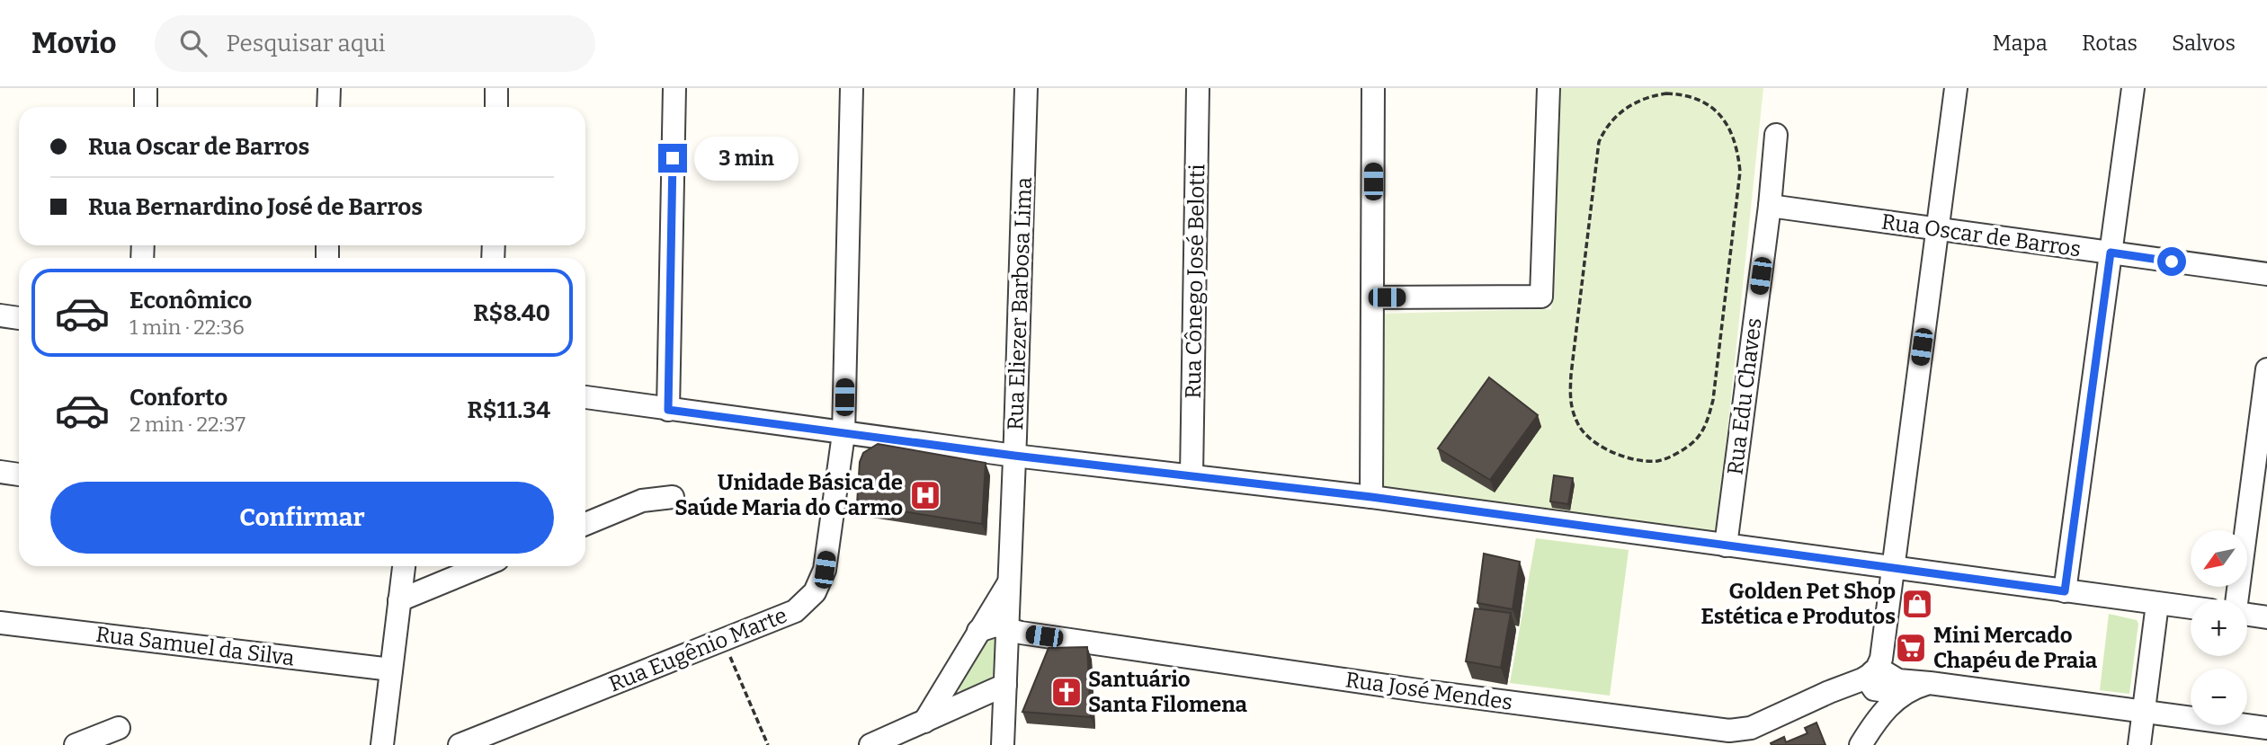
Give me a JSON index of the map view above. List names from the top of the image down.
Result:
{
  "streets": {
    "street": [
      "Rua Oscar de Barros",
      "Rua Cônego José Belotti",
      "Rua Eliezer Barbosa Lima",
      "Rua Edu Chaves",
      "Rua Samuel da Silva",
      "Rua Eugênio Marte",
      "Rua José Mendes"
    ]
  },
  "crossings": [
    ["Rua Oscar de Barros", "Rua Edu Chaves"],
    ["Rua Eliezer Barbosa Lima", "Rua José Mendes"]
  ],
  "places": {
    "hospital": ["Unidade Básica de Saúde Maria do Carmo"],
    "shop": ["Golden Pet Shop Estética e Produtos"],
    "supermarket": ["Mini Mercado Chapéu de Praia"],
    "church": ["Santuário Santa Filomena"]
  },
  "north": "bottom left",
  "page": {
    "header": "Movio",
    "search": "Pesquisar aqui",
    "nav": ["Mapa", "Rotas", "Salvos"],
    "banner": ["Rua Oscar de Barros", "Rua Bernardino José de Barros"],
    "bubble": "3 min",
    "list": [
      {
        "name": "Econômico",
        "note": "1 min · 22:36",
        "value": "R$8.40"
      },
      {
        "name": "Conforto",
        "note": "2 min · 22:37",
        "value": "R$11.34"
      }
    ],
    "buttons": "Confirmar",
    "map_buttons": ["+", "−"]
  }
}
